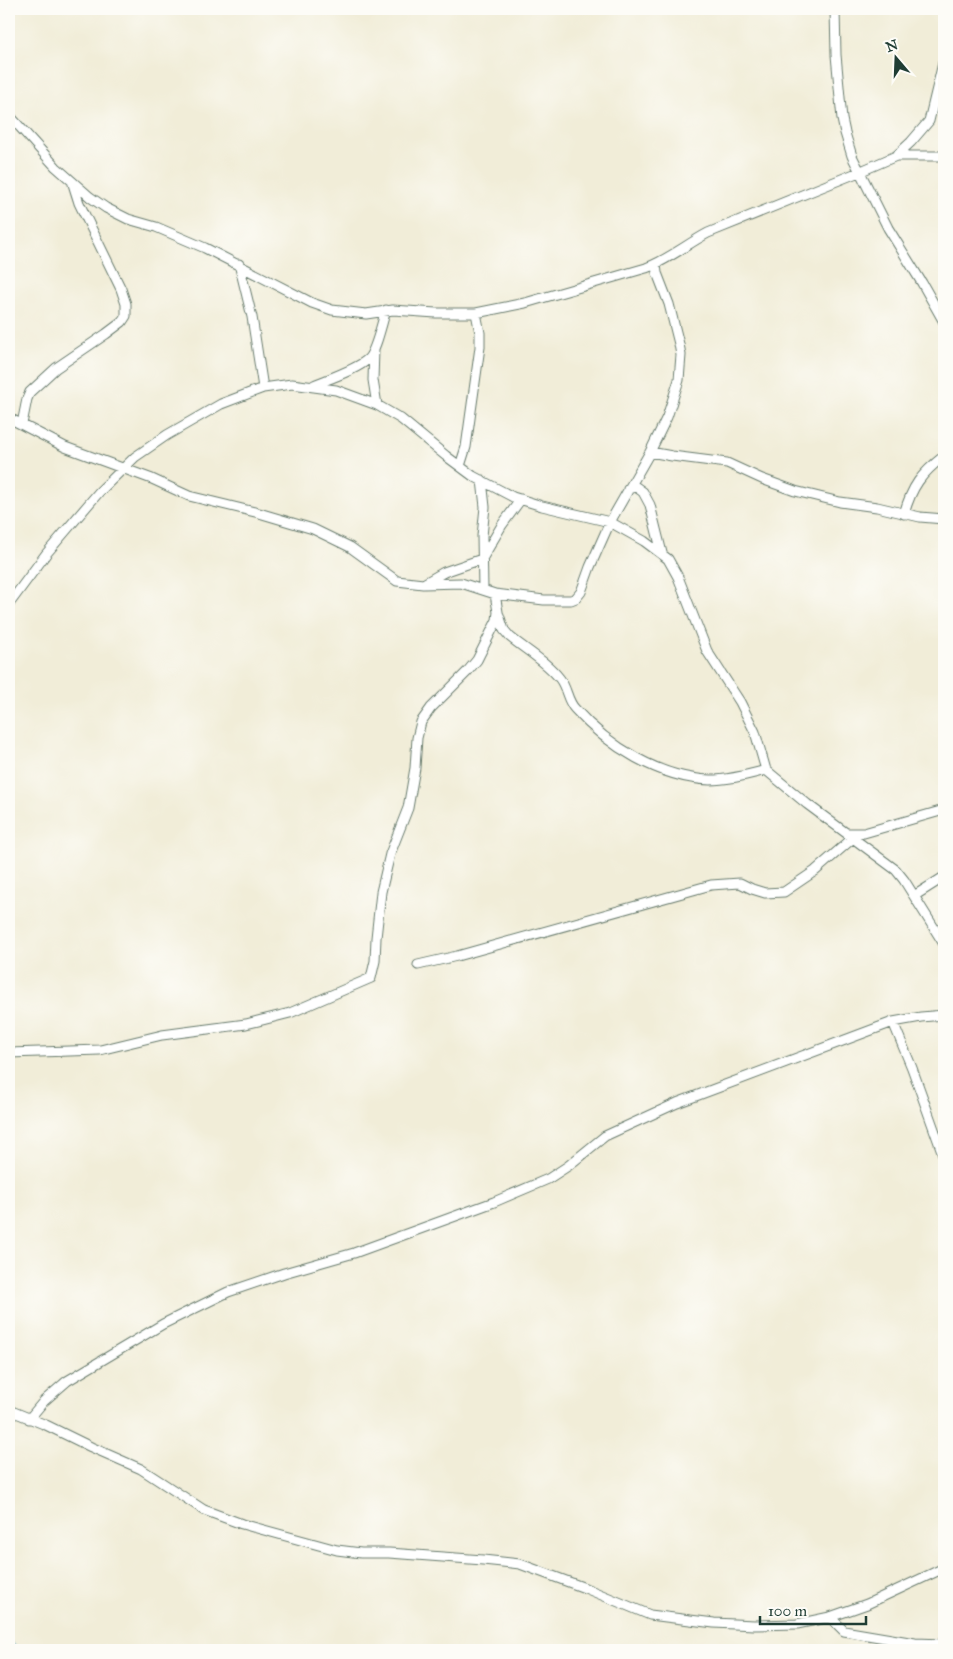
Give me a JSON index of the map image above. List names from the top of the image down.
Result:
{
  "scale_bar": "100 m",
  "north": "top"
}
